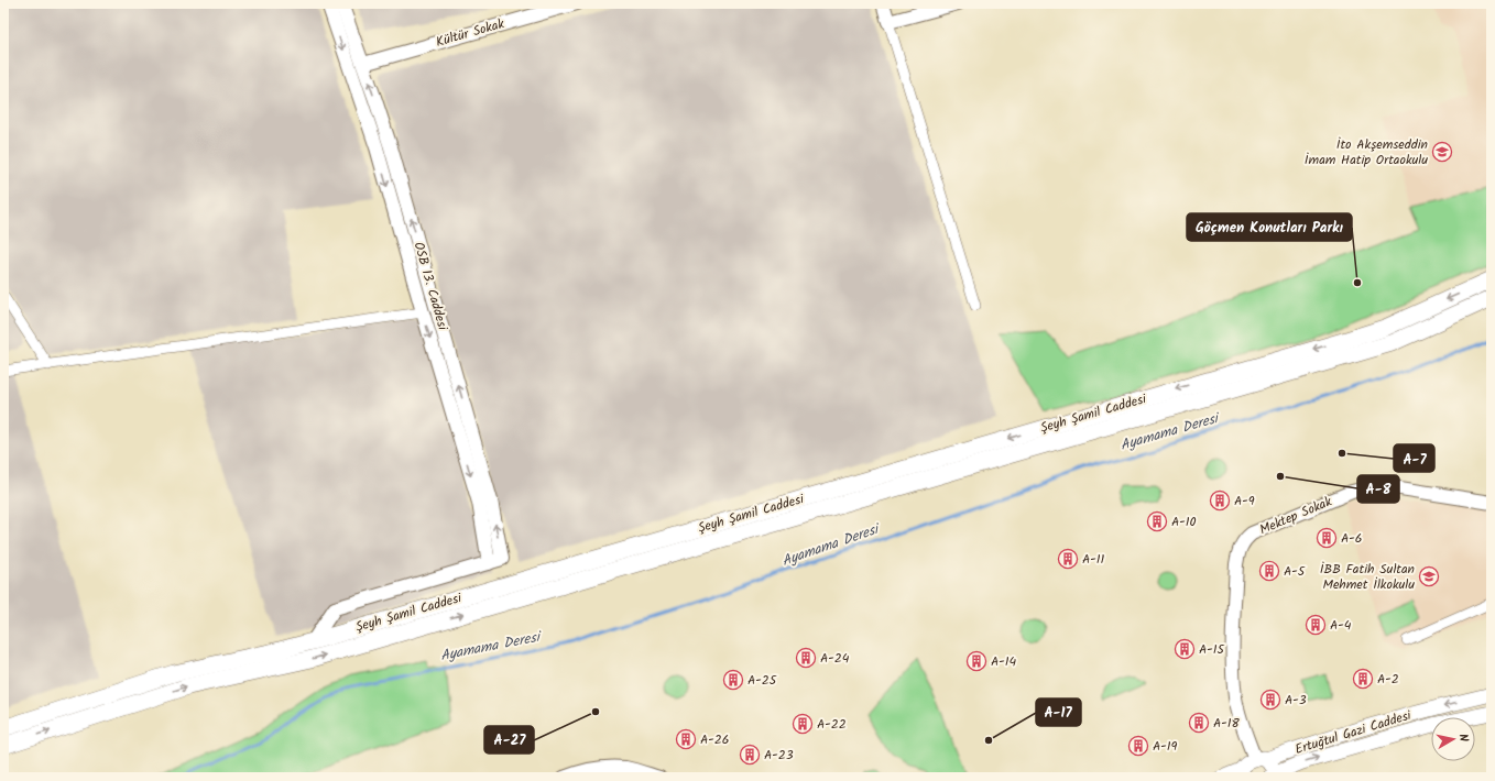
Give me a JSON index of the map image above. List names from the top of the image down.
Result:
{
  "streets": {
    "main road": ["Şeyh Şamil Caddesi", "Ertuğtul Gazi Caddesi"],
    "street": ["Kültür Sokak", "OSB 13. Caddesi", "Mektep Sokak"]
  },
  "crossings": [
    ["Kültür Sokak", "OSB 13. Caddesi"],
    ["Mektep Sokak", "Ertuğtul Gazi Caddesi"]
  ],
  "water": ["Ayamama Deresi"],
  "places": {
    "school or university": ["İto Akşemseddin İmam Hatip Ortaokulu", "İBB Fatih Sultan Mehmet İlkokulu"],
    "other": [
      "Göçmen Konutları Parkı",
      "A-7",
      "A-8",
      "A-27",
      "A-17"
    ],
    "building": [
      "A-9",
      "A-10",
      "A-6",
      "A-11",
      "A-5",
      "A-4",
      "A-15",
      "A-24",
      "A-14",
      "A-2",
      "A-25",
      "A-3",
      "A-18",
      "A-22",
      "A-26",
      "A-19",
      "A-23"
    ]
  },
  "north": "right"
}
